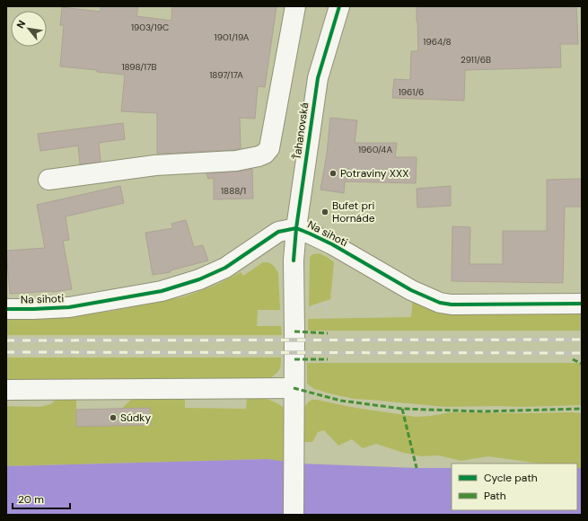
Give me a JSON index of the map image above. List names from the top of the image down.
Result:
{
  "streets": {
    "street": ["Ťahanovská", "Na sihoti"]
  },
  "crossings": [
    ["Ťahanovská", "Na sihoti"]
  ],
  "places": ["Potraviny XXX", "Bufet pri Hornáde", "Súdky"],
  "house_numbers": [
    "1903/19C",
    "1901/19A",
    "1964/8",
    "2911/6B",
    "1898/17B",
    "1897/17A",
    "1961/6",
    "1960/4A",
    "1888/1"
  ],
  "legend": ["Cycle path", "Path"],
  "scale_bar": "20 m",
  "north": "top left"
}
